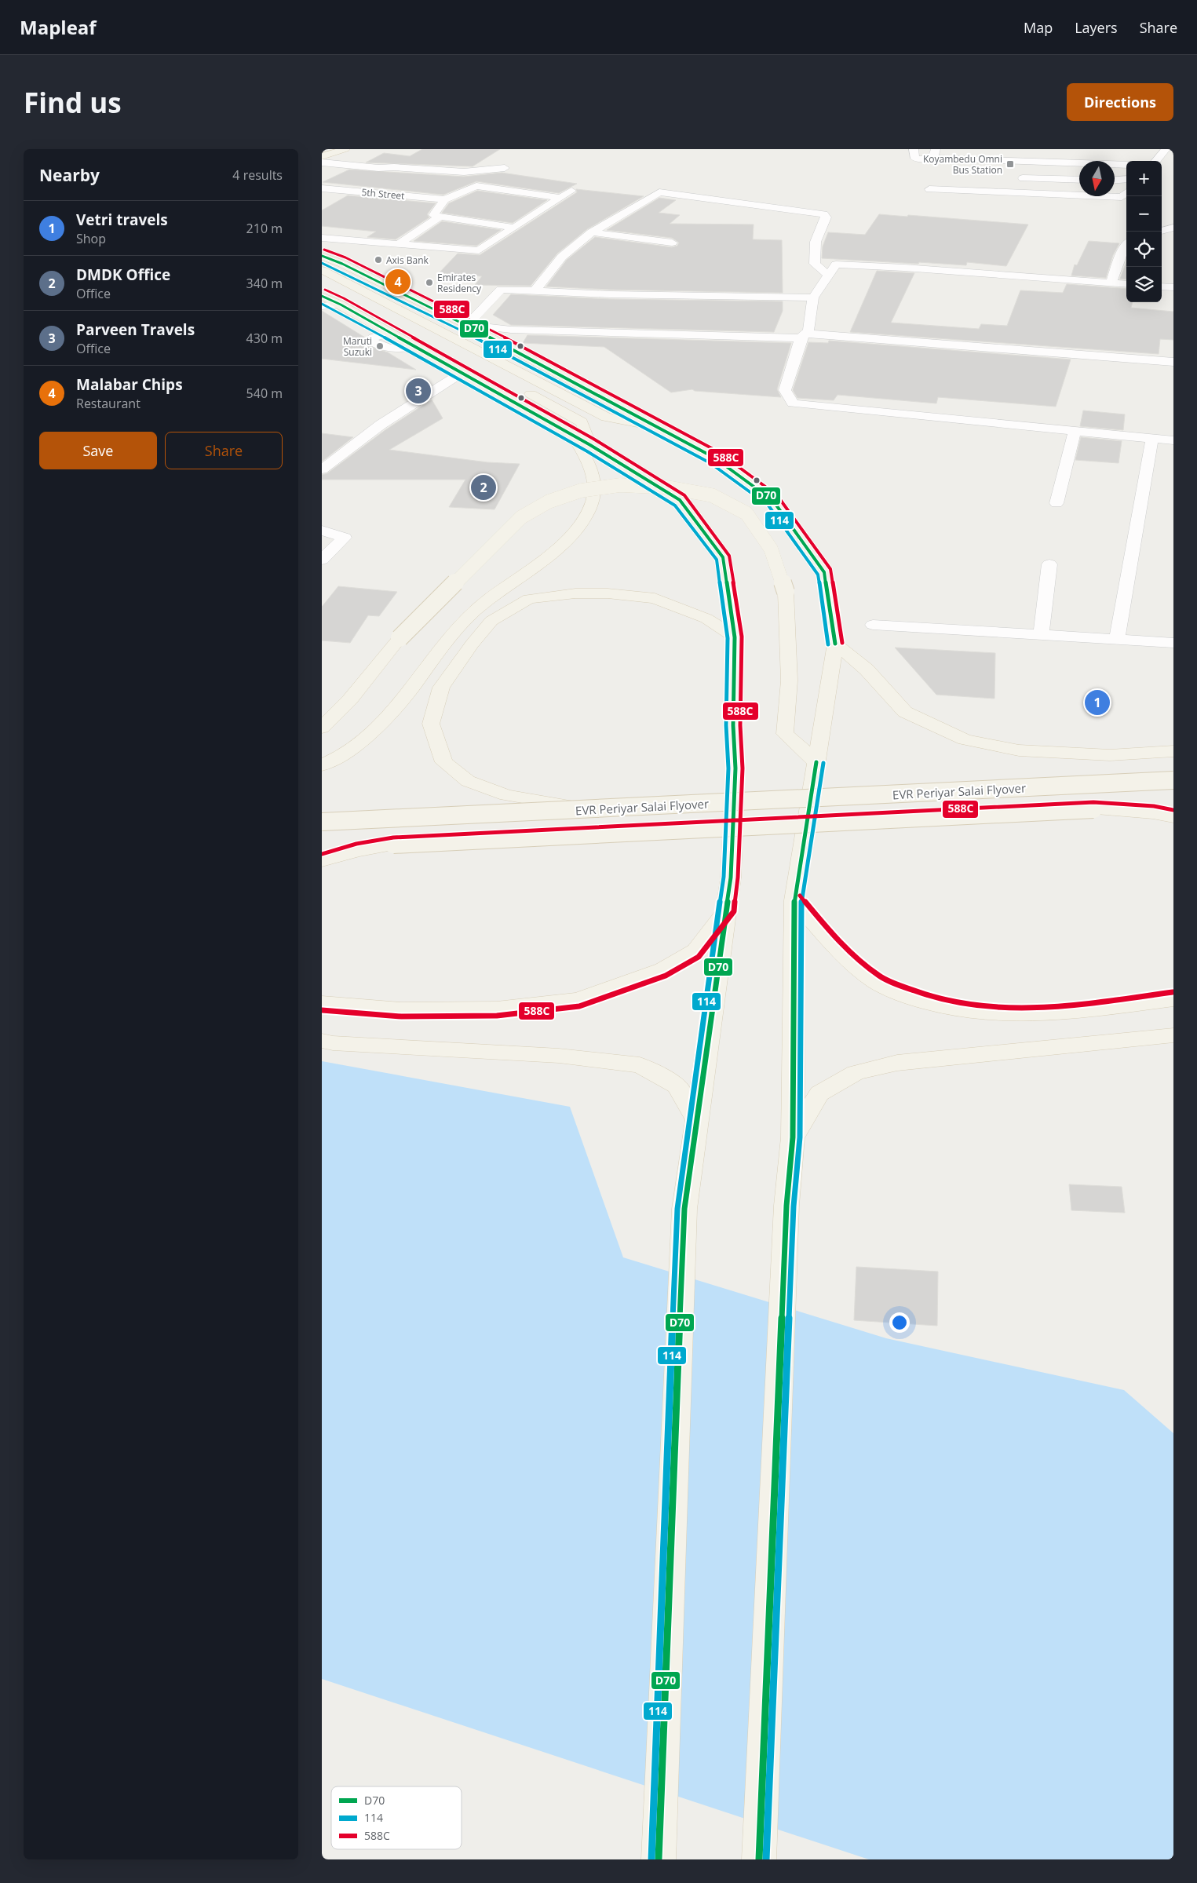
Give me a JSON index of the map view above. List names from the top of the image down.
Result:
{
  "streets": {
    "main road": ["EVR Periyar Salai Flyover"],
    "street": ["5th Street"]
  },
  "places": {
    "transit": ["Koyambedu Omni Bus Station"],
    "other": ["Axis Bank", "Emirates Residency", "Maruti Suzuki"]
  },
  "lines": ["transit line 588C", "transit line D70", "transit line 114"],
  "legend": ["D70", "114", "588C"],
  "north": "bottom",
  "page": {
    "header": "Mapleaf",
    "nav": ["Map", "Layers", "Share"],
    "buttons": [
      "Directions",
      ["Save", "Share"]
    ],
    "title": "Find us",
    "heading": ["Nearby", "4 results"],
    "map_buttons": ["+", "−"],
    "list": [
      {
        "mark": "1",
        "name": "Vetri travels",
        "note": "Shop",
        "value": "210 m"
      },
      {
        "mark": "2",
        "name": "DMDK Office",
        "note": "Office",
        "value": "340 m"
      },
      {
        "mark": "3",
        "name": "Parveen Travels",
        "note": "Office",
        "value": "430 m"
      },
      {
        "mark": "4",
        "name": "Malabar Chips",
        "note": "Restaurant",
        "value": "540 m"
      }
    ],
    "pins": [
      "4",
      "3",
      "2",
      "1"
    ]
  }
}
